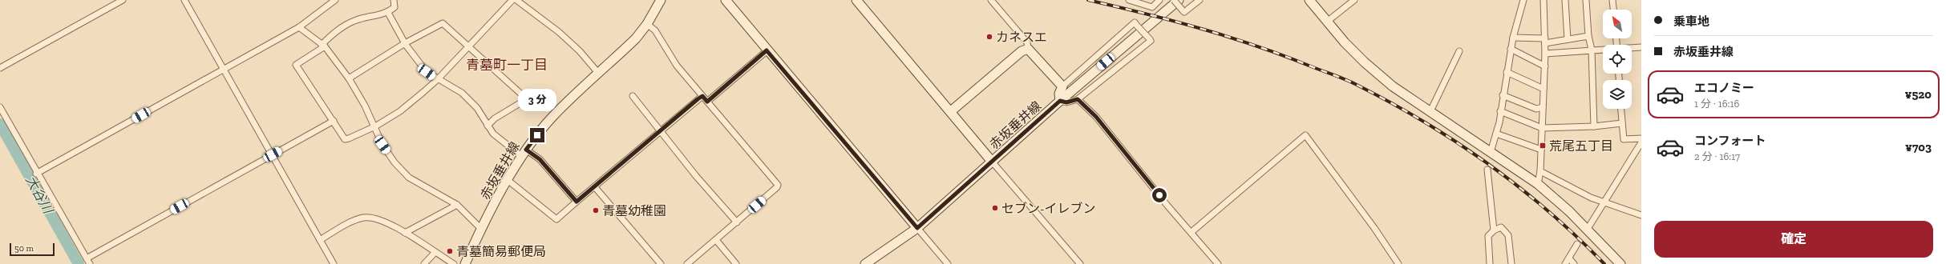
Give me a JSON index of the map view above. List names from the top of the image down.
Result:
{
  "streets": {
    "street": ["赤坂垂井線"]
  },
  "districts": ["青墓町一丁目"],
  "water": ["大谷川"],
  "places": {
    "other": [
      "カネスエ",
      "セブン-イレブン",
      "青墓幼稚園",
      "青墓簡易郵便局"
    ],
    "transit": ["荒尾五丁目"]
  },
  "scale_bar": "50 m",
  "north": "top left",
  "page": {
    "banner": ["乗車地", "赤坂垂井線"],
    "list": [
      {
        "name": "エコノミー",
        "note": "1 分 · 16:16",
        "value": "¥520"
      },
      {
        "name": "コンフォート",
        "note": "2 分 · 16:17",
        "value": "¥703"
      }
    ],
    "bubble": "3 分",
    "buttons": "確定",
    "scale": "50 m"
  }
}
